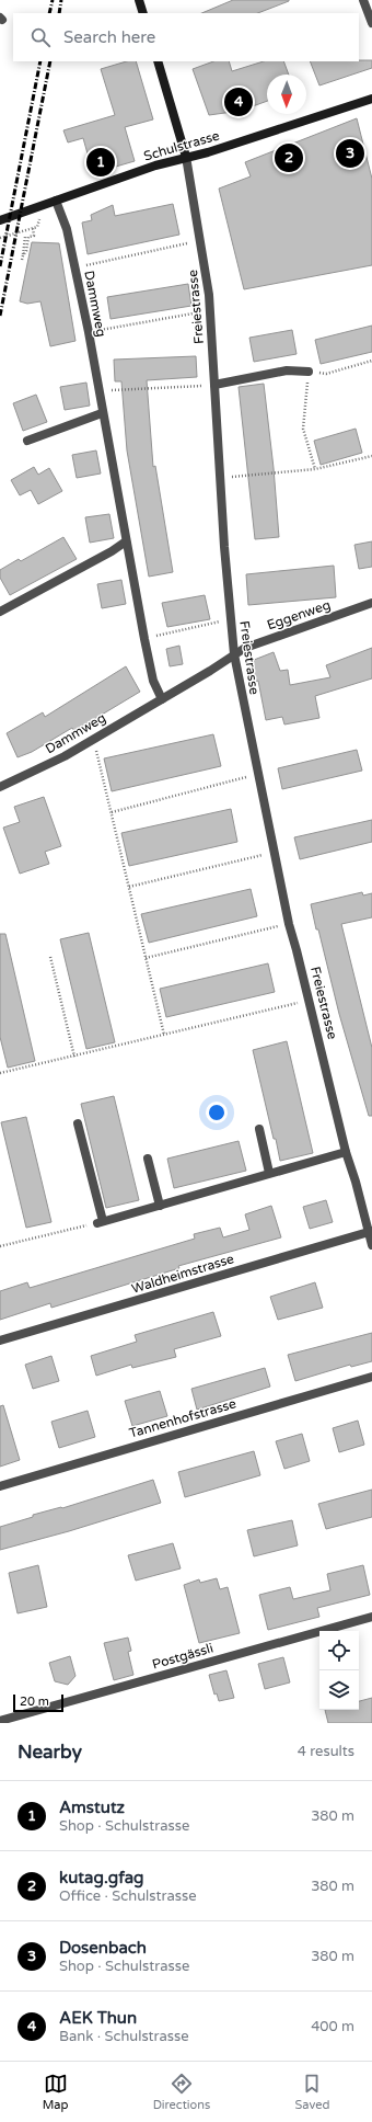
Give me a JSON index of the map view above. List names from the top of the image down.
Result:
{
  "streets": {
    "street": [
      "Schulstrasse",
      "Dammweg",
      "Freiestrasse",
      "Eggenweg",
      "Waldheimstrasse",
      "Tannenhofstrasse",
      "Postgässli"
    ]
  },
  "crossings": [
    ["Schulstrasse", "Dammweg"],
    ["Schulstrasse", "Freiestrasse"],
    ["Dammweg", "Freiestrasse"],
    ["Dammweg", "Eggenweg"],
    ["Freiestrasse", "Eggenweg"],
    ["Freiestrasse", "Waldheimstrasse"]
  ],
  "scale_bar": "20 m",
  "north": "bottom",
  "page": {
    "search": "Search here",
    "pins": [
      "4",
      "3",
      "2",
      "1"
    ],
    "scale": "20 m",
    "heading": ["Nearby", "4 results"],
    "list": [
      {
        "mark": "1",
        "name": "Amstutz",
        "note": "Shop · Schulstrasse",
        "value": "380 m"
      },
      {
        "mark": "2",
        "name": "kutag.gfag",
        "note": "Office · Schulstrasse",
        "value": "380 m"
      },
      {
        "mark": "3",
        "name": "Dosenbach",
        "note": "Shop · Schulstrasse",
        "value": "380 m"
      },
      {
        "mark": "4",
        "name": "AEK Thun",
        "note": "Bank · Schulstrasse",
        "value": "400 m"
      }
    ],
    "nav": ["Map", "Directions", "Saved"]
  }
}
